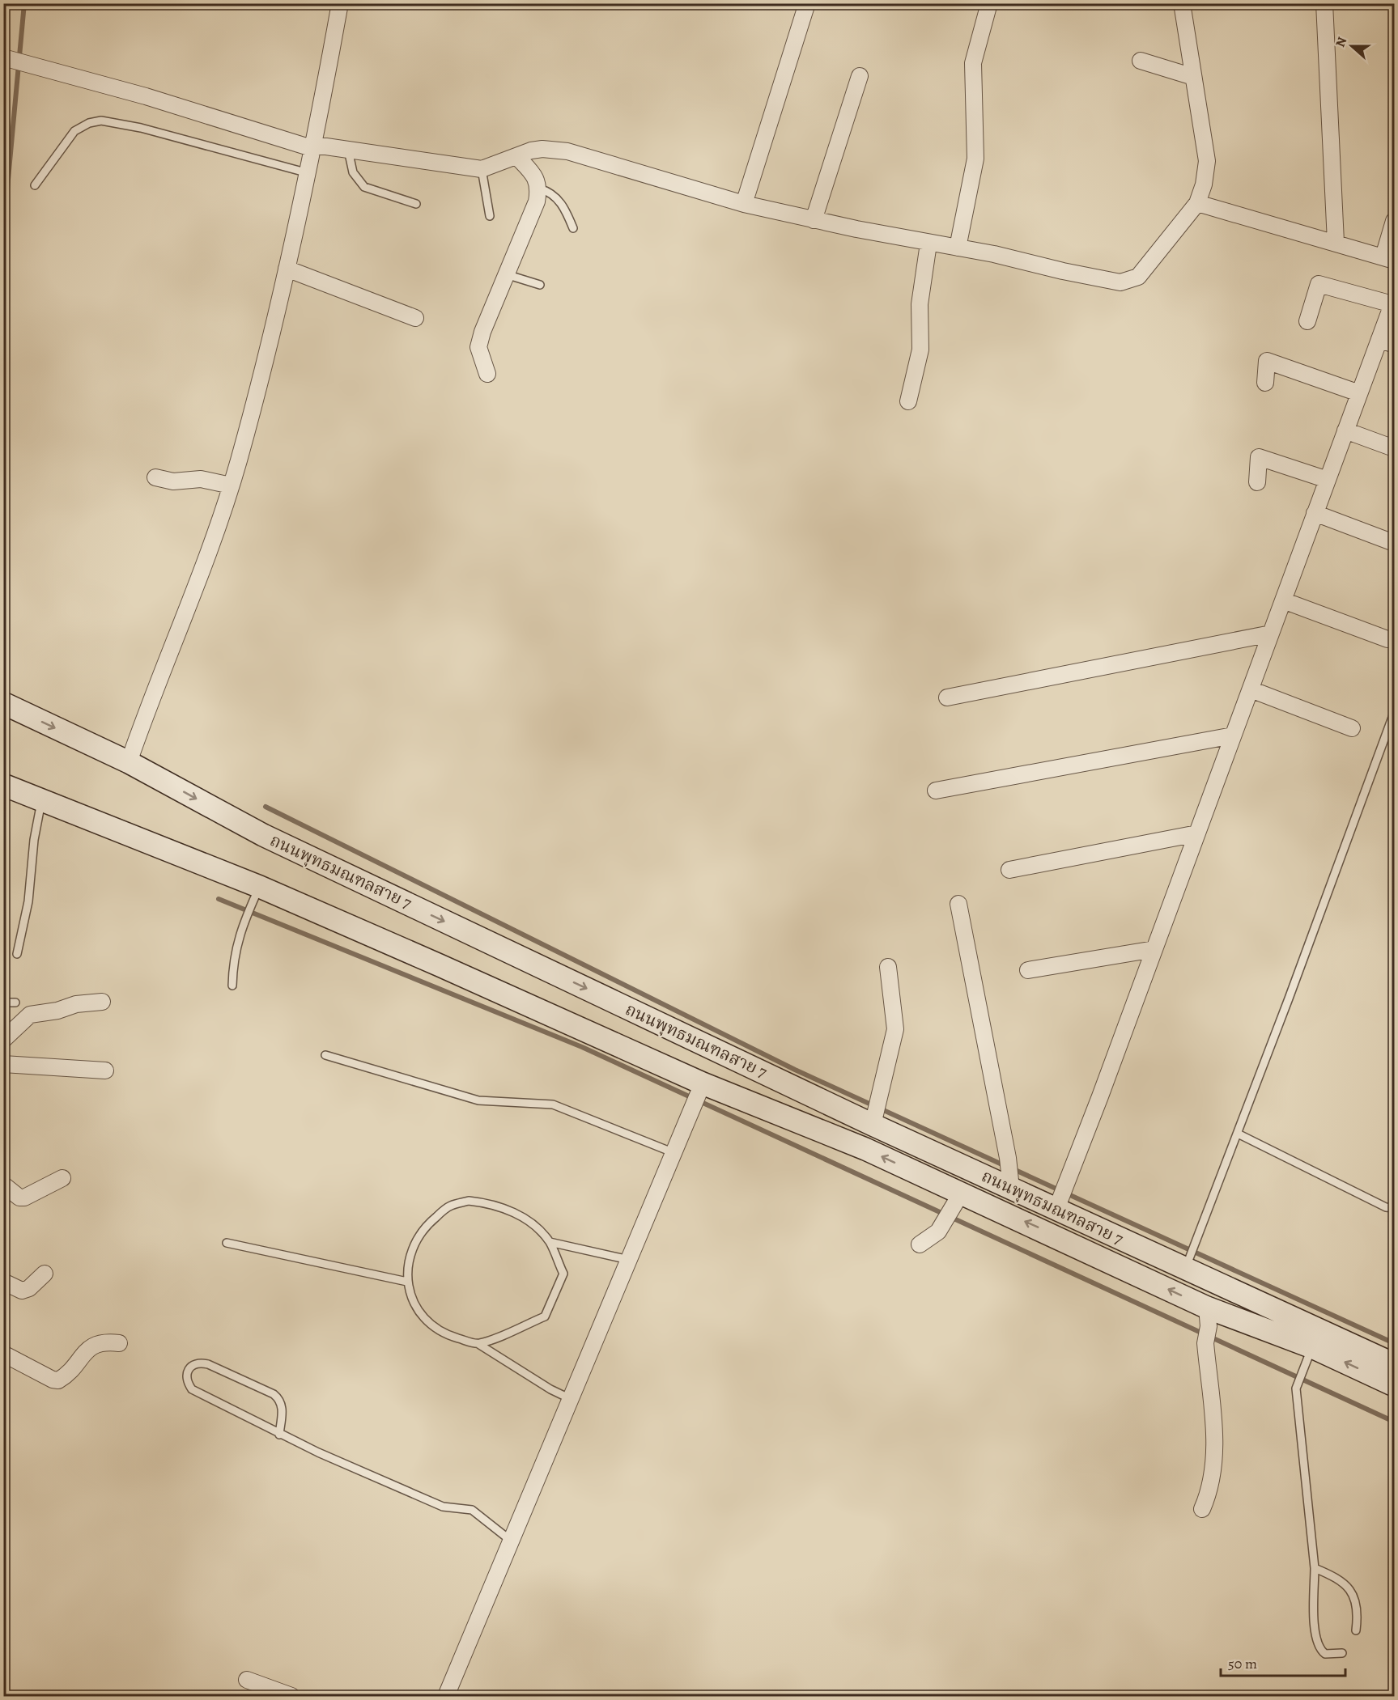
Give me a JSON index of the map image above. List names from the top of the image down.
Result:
{
  "streets": {
    "main road": ["ถนนพุทธมณฑลสาย 7"]
  },
  "scale_bar": "50 m",
  "north": "left"
}
